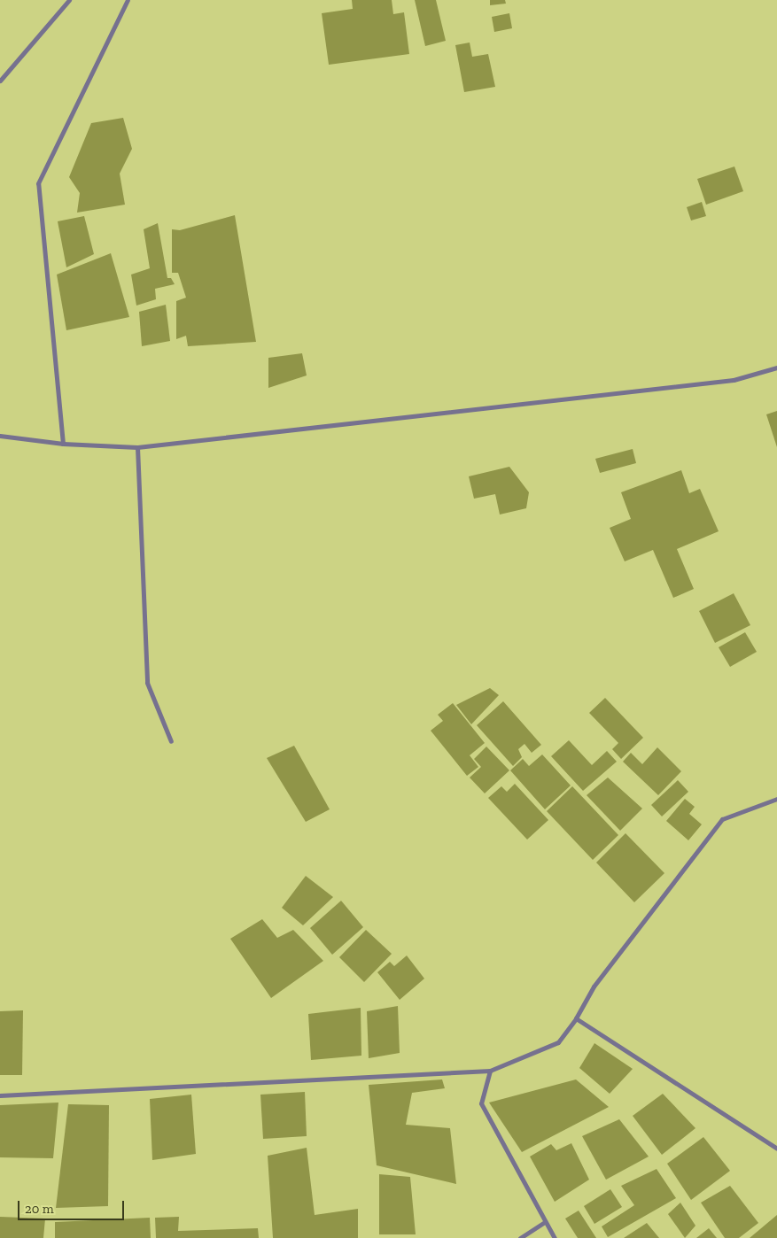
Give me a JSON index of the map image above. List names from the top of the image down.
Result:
{
  "scale_bar": "20 m"
}
